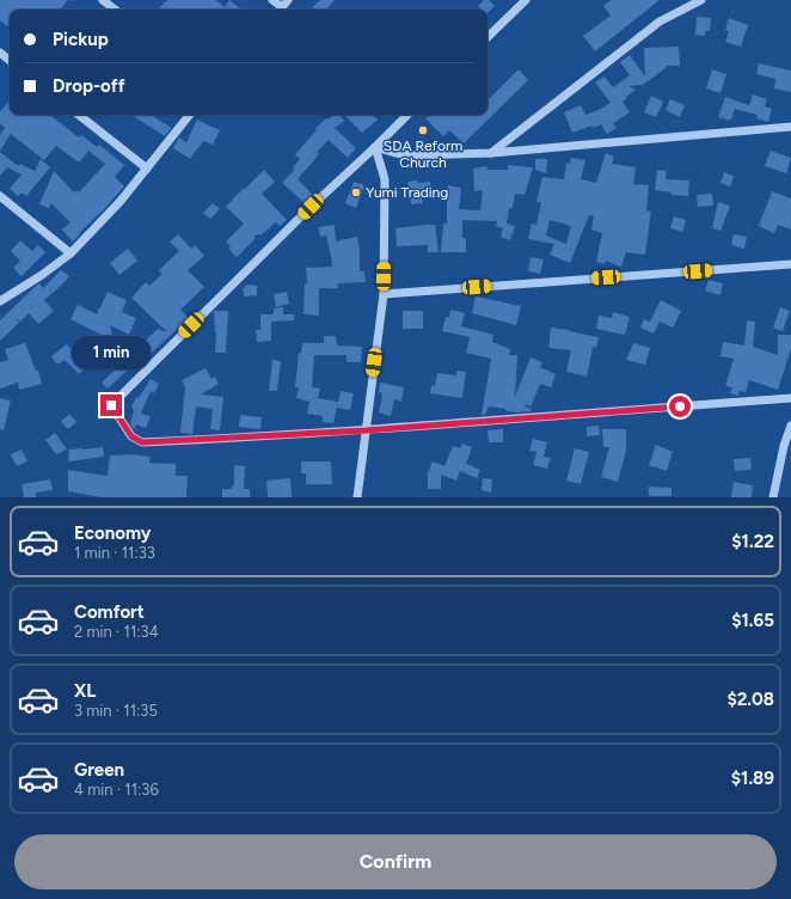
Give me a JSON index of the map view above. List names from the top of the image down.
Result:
{
  "places": ["SDA Reform Church", "Yumi Trading"],
  "page": {
    "banner": ["Pickup", "Drop-off"],
    "bubble": "1 min",
    "list": [
      {
        "name": "Economy",
        "note": "1 min · 11:33",
        "value": "$1.22"
      },
      {
        "name": "Comfort",
        "note": "2 min · 11:34",
        "value": "$1.65"
      },
      {
        "name": "XL",
        "note": "3 min · 11:35",
        "value": "$2.08"
      },
      {
        "name": "Green",
        "note": "4 min · 11:36",
        "value": "$1.89"
      }
    ],
    "buttons": "Confirm"
  }
}
